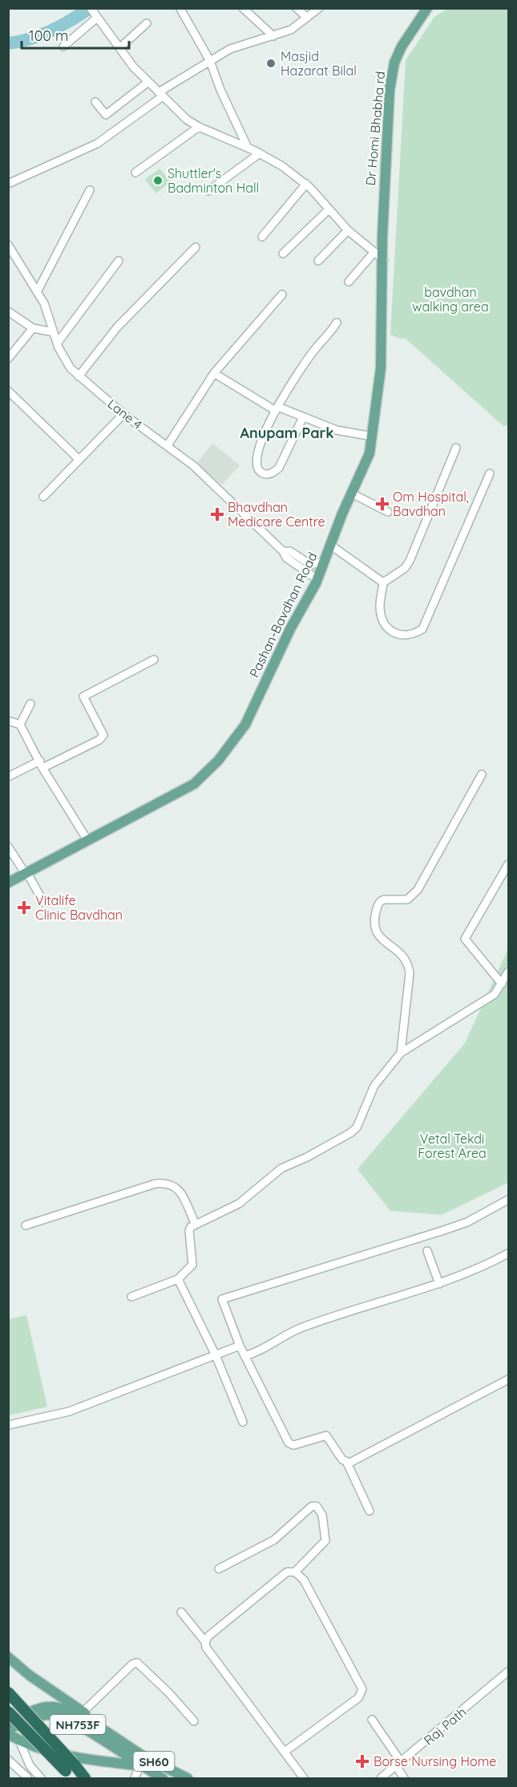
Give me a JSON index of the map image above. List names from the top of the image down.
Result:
{
  "streets": {
    "main road": [
      "Dr Homi Bhabha rd",
      "Pashan-Bavdhan Road",
      "NH753F",
      "SH60"
    ],
    "street": ["Lane 4", "Raj Path"]
  },
  "crossings": [
    ["Dr Homi Bhabha rd", "Pashan-Bavdhan Road"],
    ["Lane 4", "Pashan-Bavdhan Road"],
    ["NH753F", "SH60"]
  ],
  "districts": ["Anupam Park"],
  "parks": ["bavdhan walking area", "Vetal Tekdi Forest Area"],
  "places": {
    "other": ["Masjid Hazarat Bilal", "Shuttler's Badminton Hall"],
    "health": [
      "Om Hospital, Bavdhan",
      "Bhavdhan Medicare Centre",
      "Vitalife Clinic Bavdhan",
      "Borse Nursing Home"
    ]
  },
  "scale_bar": "100 m"
}
